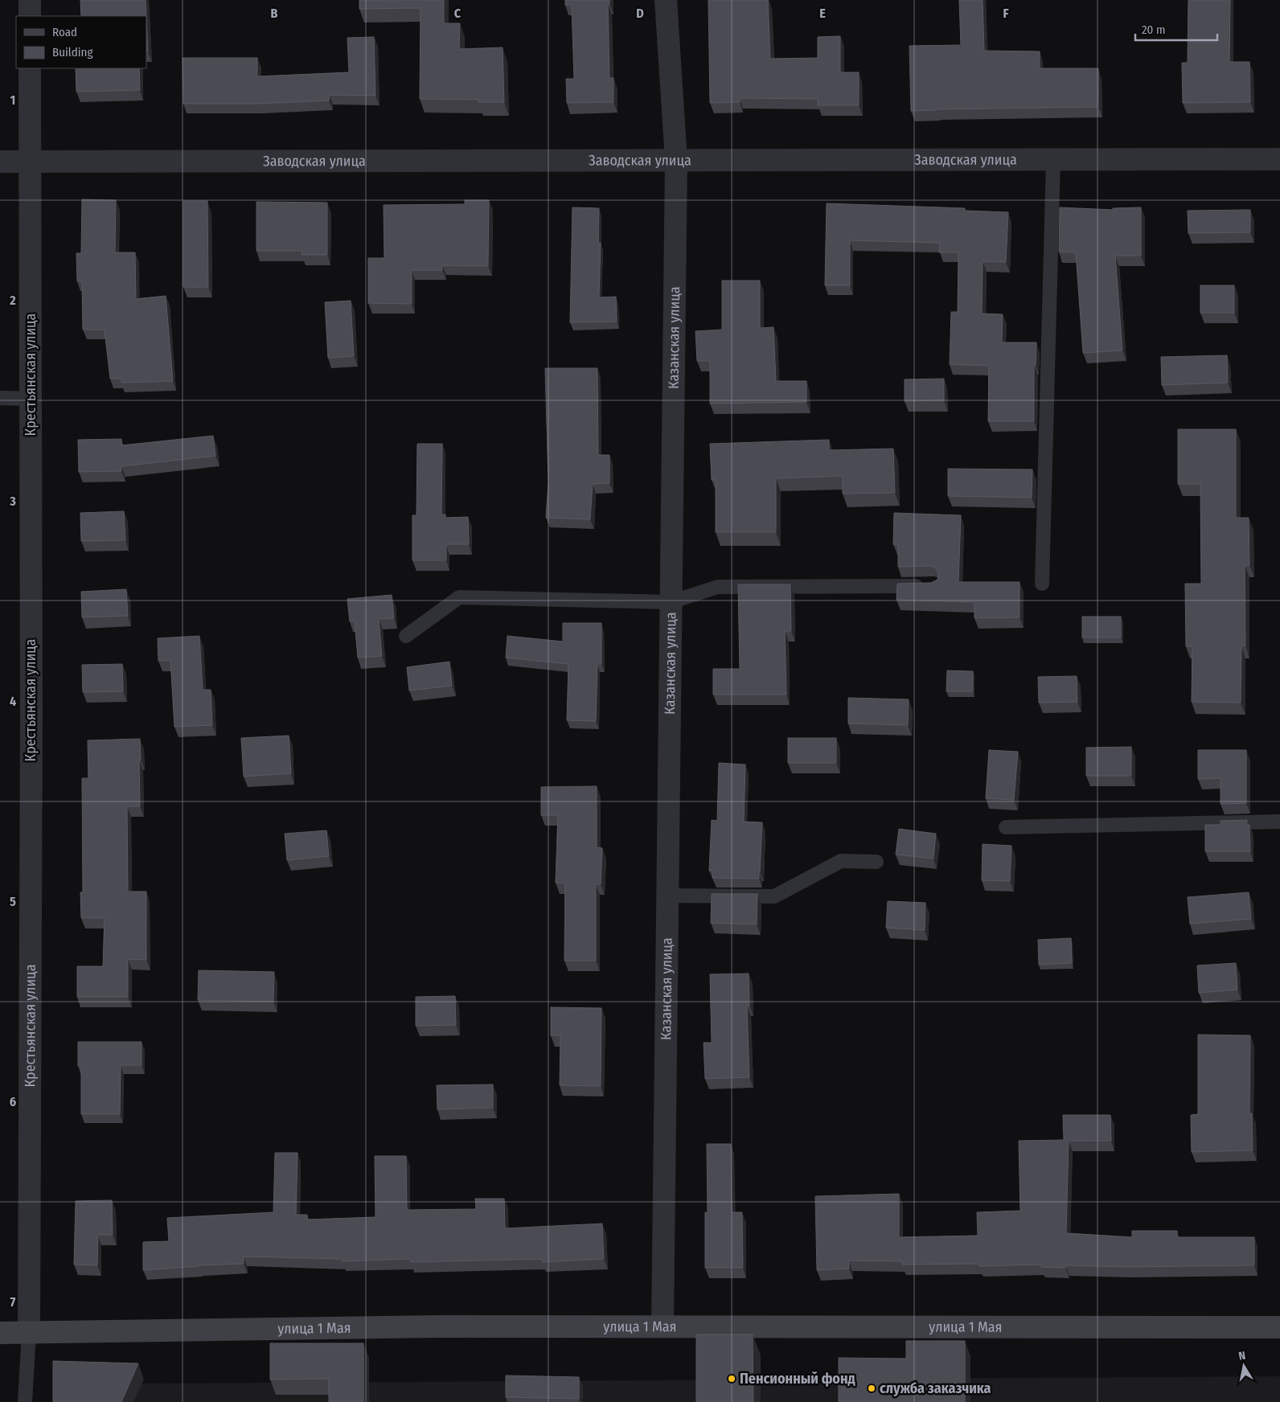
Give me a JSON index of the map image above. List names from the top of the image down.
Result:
{
  "streets": {
    "main road": ["улица 1 Мая"],
    "street": ["Заводская улица", "Казанская улица", "Крестьянская улица"]
  },
  "crossings": [
    ["Заводская улица", "Казанская улица"],
    ["Заводская улица", "Крестьянская улица"],
    ["Казанская улица", "улица 1 Мая"],
    ["Крестьянская улица", "улица 1 Мая"]
  ],
  "places": ["Пенсионный фонд", "служба заказчика"],
  "legend": ["Road", "Building"],
  "scale_bar": "20 m",
  "north": "top",
  "grid": {
    "columns": [
      "B",
      "C",
      "D",
      "E",
      "F"
    ],
    "rows": [
      "1",
      "2",
      "3",
      "4",
      "5",
      "6",
      "7"
    ]
  }
}
